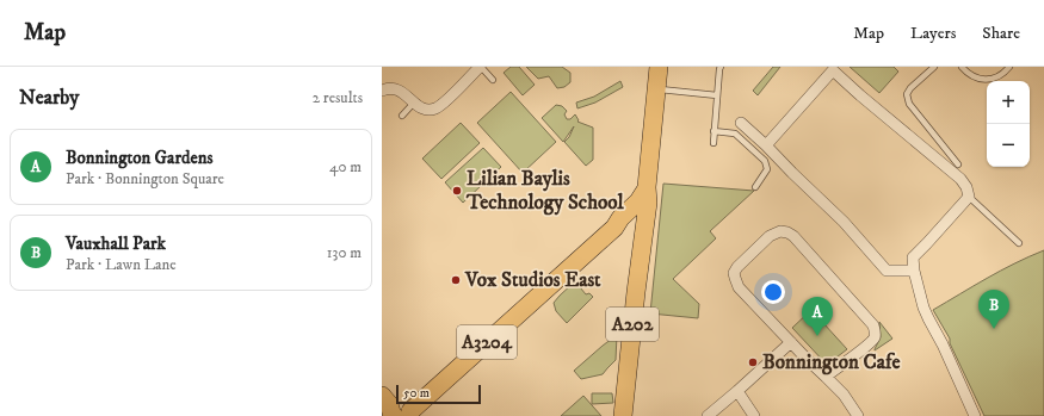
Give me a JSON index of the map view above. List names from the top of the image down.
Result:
{
  "streets": {
    "highway": ["A202", "A3204"]
  },
  "crossings": [
    ["A202", "A3204"]
  ],
  "places": ["Lilian Baylis Technology School", "Vox Studios East", "Bonnington Cafe"],
  "scale_bar": "50 m",
  "page": {
    "header": "Map",
    "nav": ["Map", "Layers", "Share"],
    "heading": ["Nearby", "2 results"],
    "map_buttons": ["+", "−"],
    "list": [
      {
        "mark": "A",
        "name": "Bonnington Gardens",
        "note": "Park · Bonnington Square",
        "value": "40 m"
      },
      {
        "mark": "B",
        "name": "Vauxhall Park",
        "note": "Park · Lawn Lane",
        "value": "130 m"
      }
    ],
    "pins": ["B", "A"],
    "scale": "50 m"
  }
}
